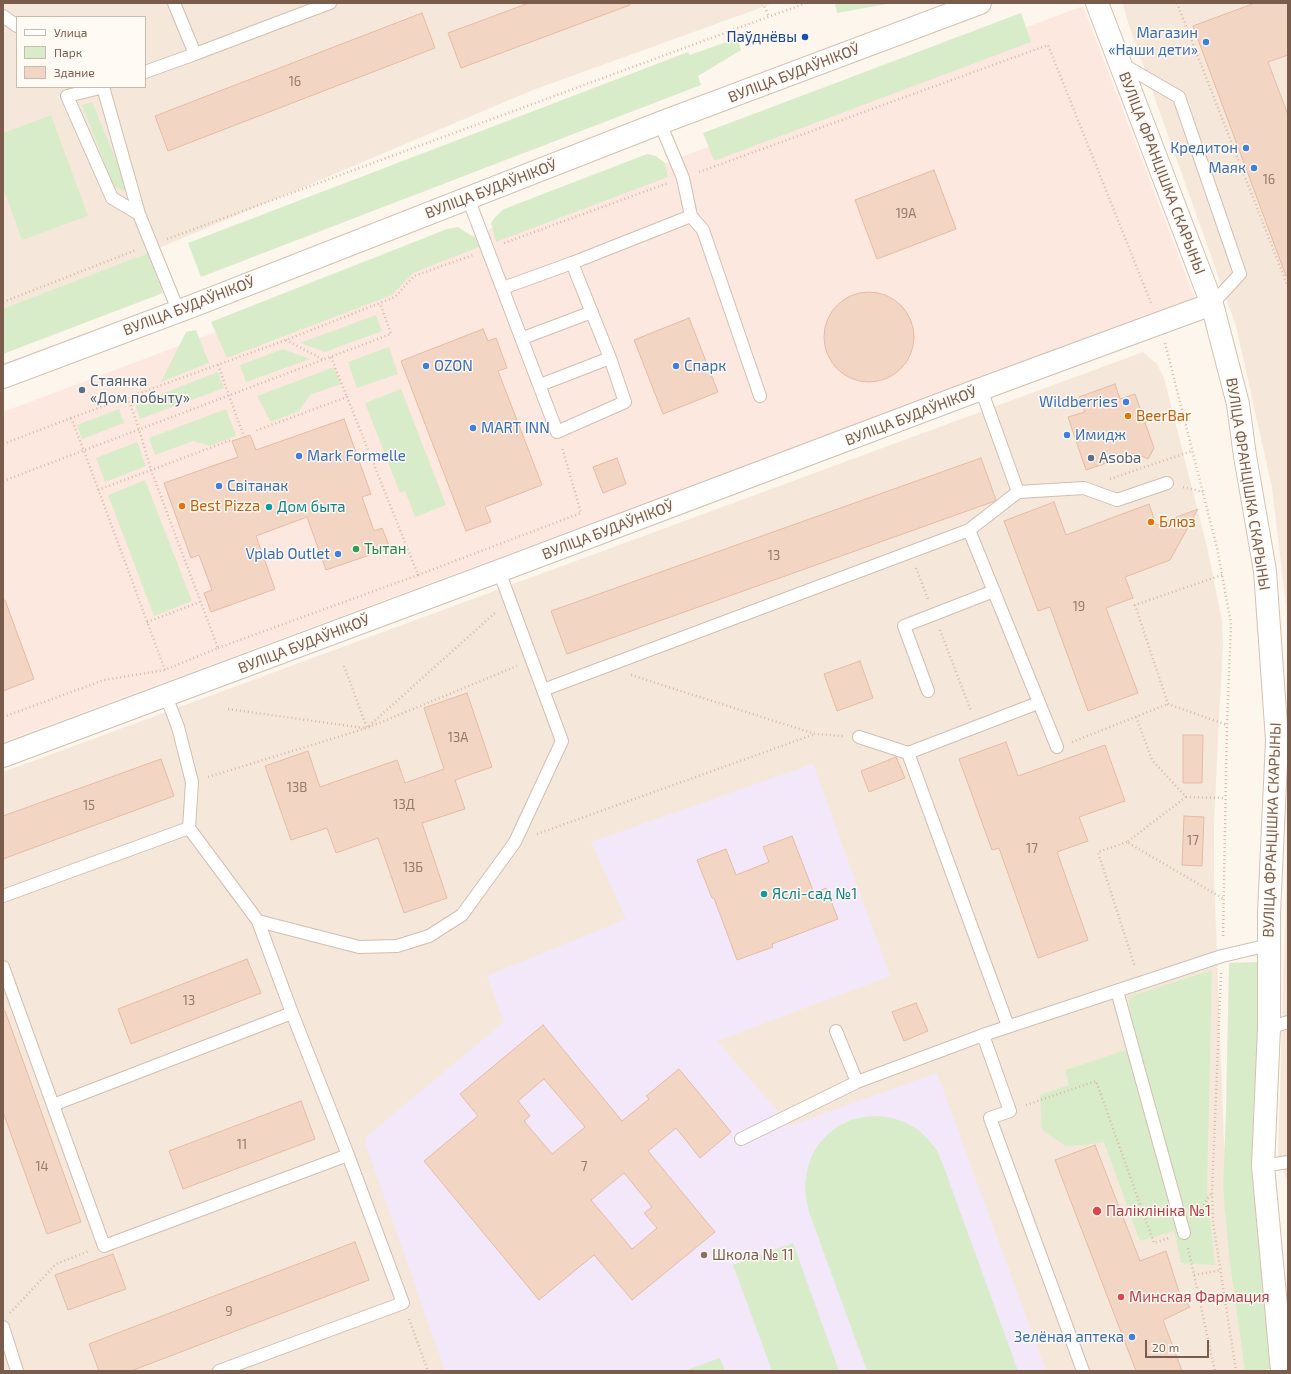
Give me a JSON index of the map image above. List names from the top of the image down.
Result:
{
  "streets": {
    "main road": ["ВУЛІЦА БУДАЎНІКОЎ", "ВУЛІЦА ФРАНЦІШКА СКАРЫНЫ"]
  },
  "crossings": [
    ["ВУЛІЦА БУДАЎНІКОЎ", "ВУЛІЦА ФРАНЦІШКА СКАРЫНЫ"]
  ],
  "places": [
    "Паўднёвы",
    "Магазин «Наши дети»",
    "Кредитон",
    "Маяк",
    "OZON",
    "Спарк",
    "Стаянка «Дом побыту»",
    "Wildberries",
    "BeerBar",
    "MART INN",
    "Имидж",
    "Mark Formelle",
    "Asoba",
    "Світанак",
    "Best Pizza",
    "Дом быта",
    "Блюз",
    "Тытан",
    "Vplab Outlet",
    "Яслі-сад №1",
    "Паліклініка №1",
    "Школа № 11",
    "Минская Фармация",
    "Зелёная аптека"
  ],
  "house_numbers": [
    "16",
    "16",
    "19А",
    "13",
    "19",
    "13А",
    "13В",
    "13Д",
    "15",
    "17",
    "17",
    "13Б",
    "13",
    "11",
    "14",
    "7",
    "9"
  ],
  "legend": ["Улица", "Парк", "Здание"],
  "scale_bar": "20 m"
}
